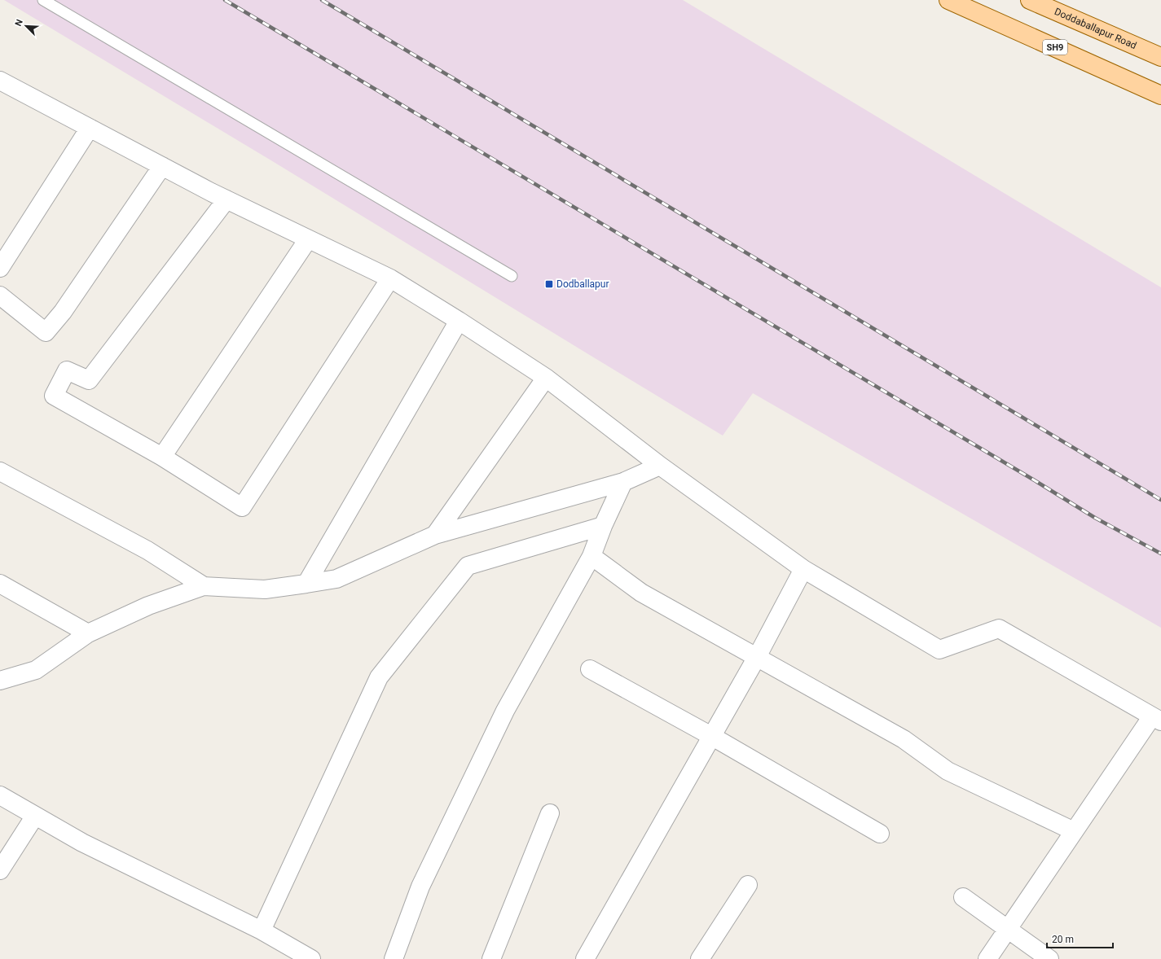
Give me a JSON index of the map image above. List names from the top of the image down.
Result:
{
  "streets": {
    "main road": ["Doddaballapur Road", "SH9"]
  },
  "places": {
    "transit": ["Dodballapur"]
  },
  "scale_bar": "20 m",
  "north": "top left"
}
